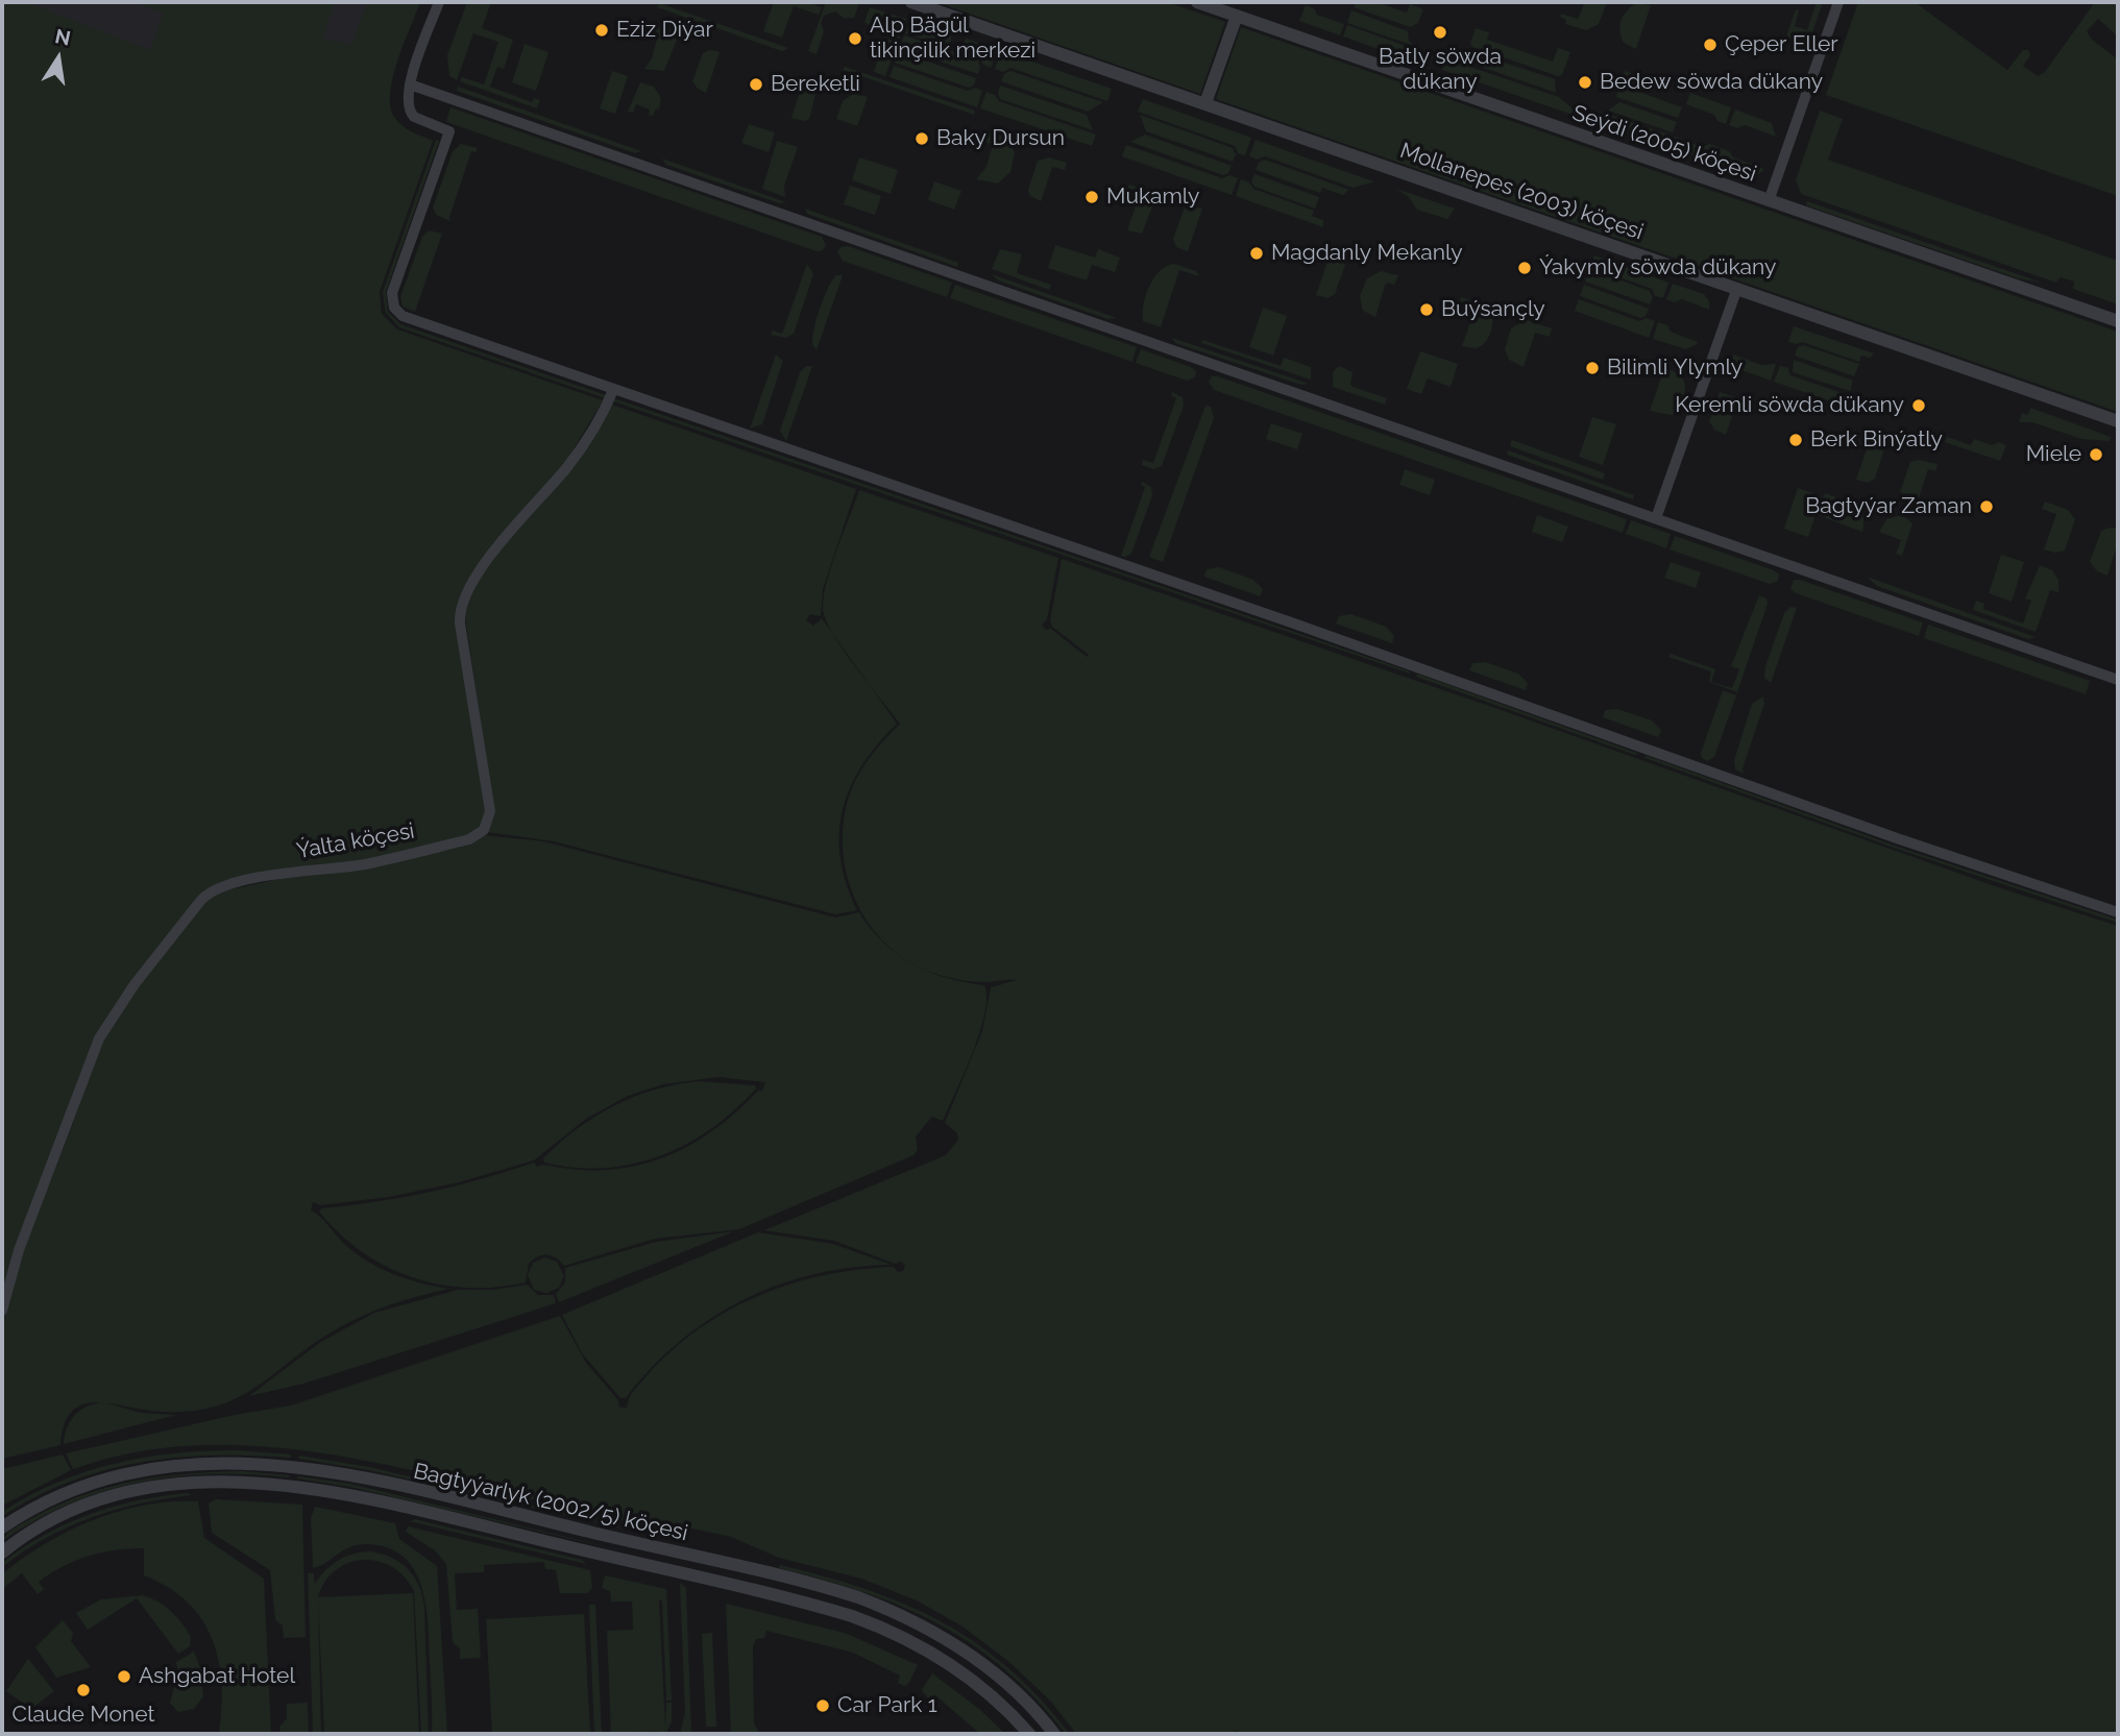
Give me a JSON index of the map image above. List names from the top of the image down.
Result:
{
  "streets": {
    "street": [
      "Seýdi (2005) köçesi",
      "Mollanepes (2003) köçesi",
      "Ýalta köçesi",
      "Bagtyýarlyk (2002/5) köçesi"
    ]
  },
  "places": [
    "Eziz Diýar",
    "Batly söwda dükany",
    "Alp Bägül tikinçilik merkezi",
    "Çeper Eller",
    "Bedew söwda dükany",
    "Bereketli",
    "Baky Dursun",
    "Mukamly",
    "Magdanly Mekanly",
    "Ýakymly söwda dükany",
    "Buýsançly",
    "Bilimli Ylymly",
    "Keremli söwda dükany",
    "Berk Binýatly",
    "Miele",
    "Bagtyýar Zaman",
    "Ashgabat Hotel",
    "Claude Monet",
    "Car Park 1"
  ],
  "north": "top"
}
